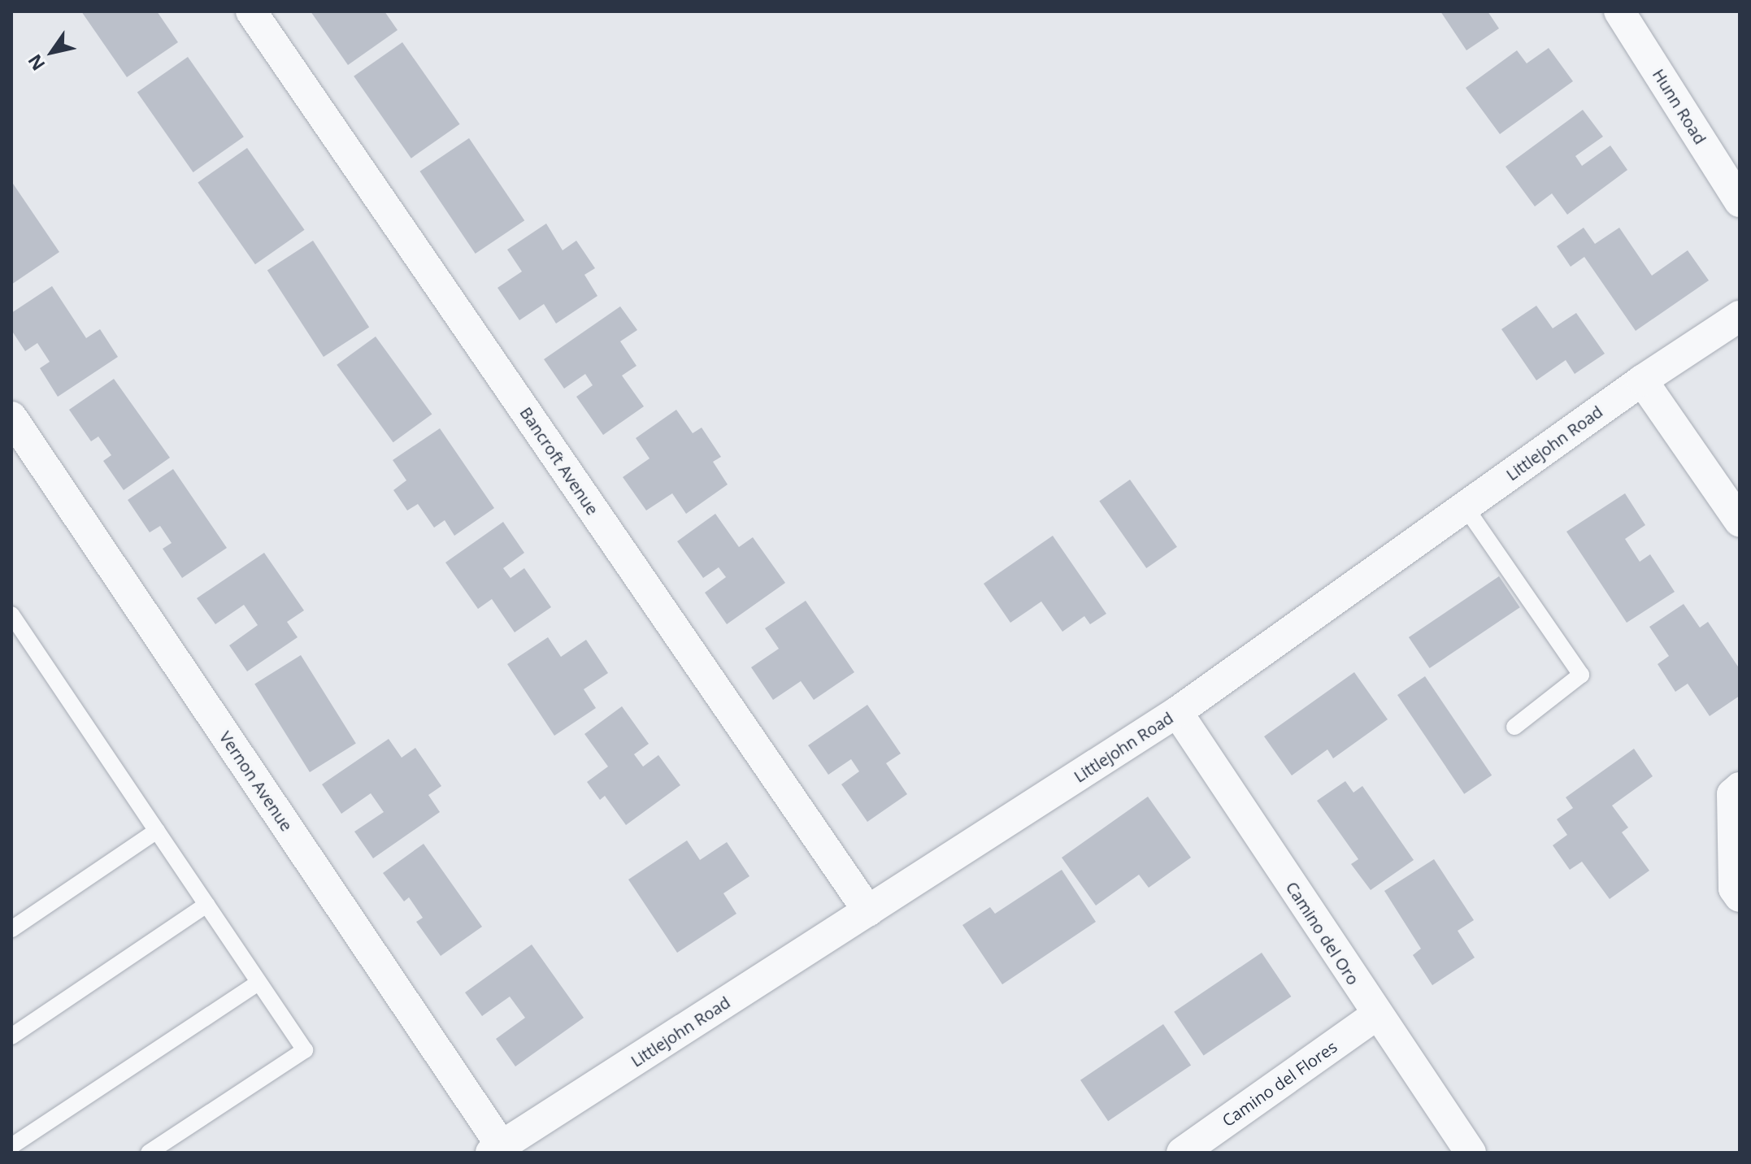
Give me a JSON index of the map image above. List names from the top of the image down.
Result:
{
  "streets": {
    "street": [
      "Hunn Road",
      "Littlejohn Road",
      "Bancroft Avenue",
      "Vernon Avenue",
      "Camino del Oro",
      "Camino del Flores"
    ]
  },
  "crossings": [
    ["Littlejohn Road", "Bancroft Avenue"],
    ["Littlejohn Road", "Vernon Avenue"],
    ["Littlejohn Road", "Camino del Oro"],
    ["Camino del Oro", "Camino del Flores"]
  ],
  "north": "bottom left"
}
